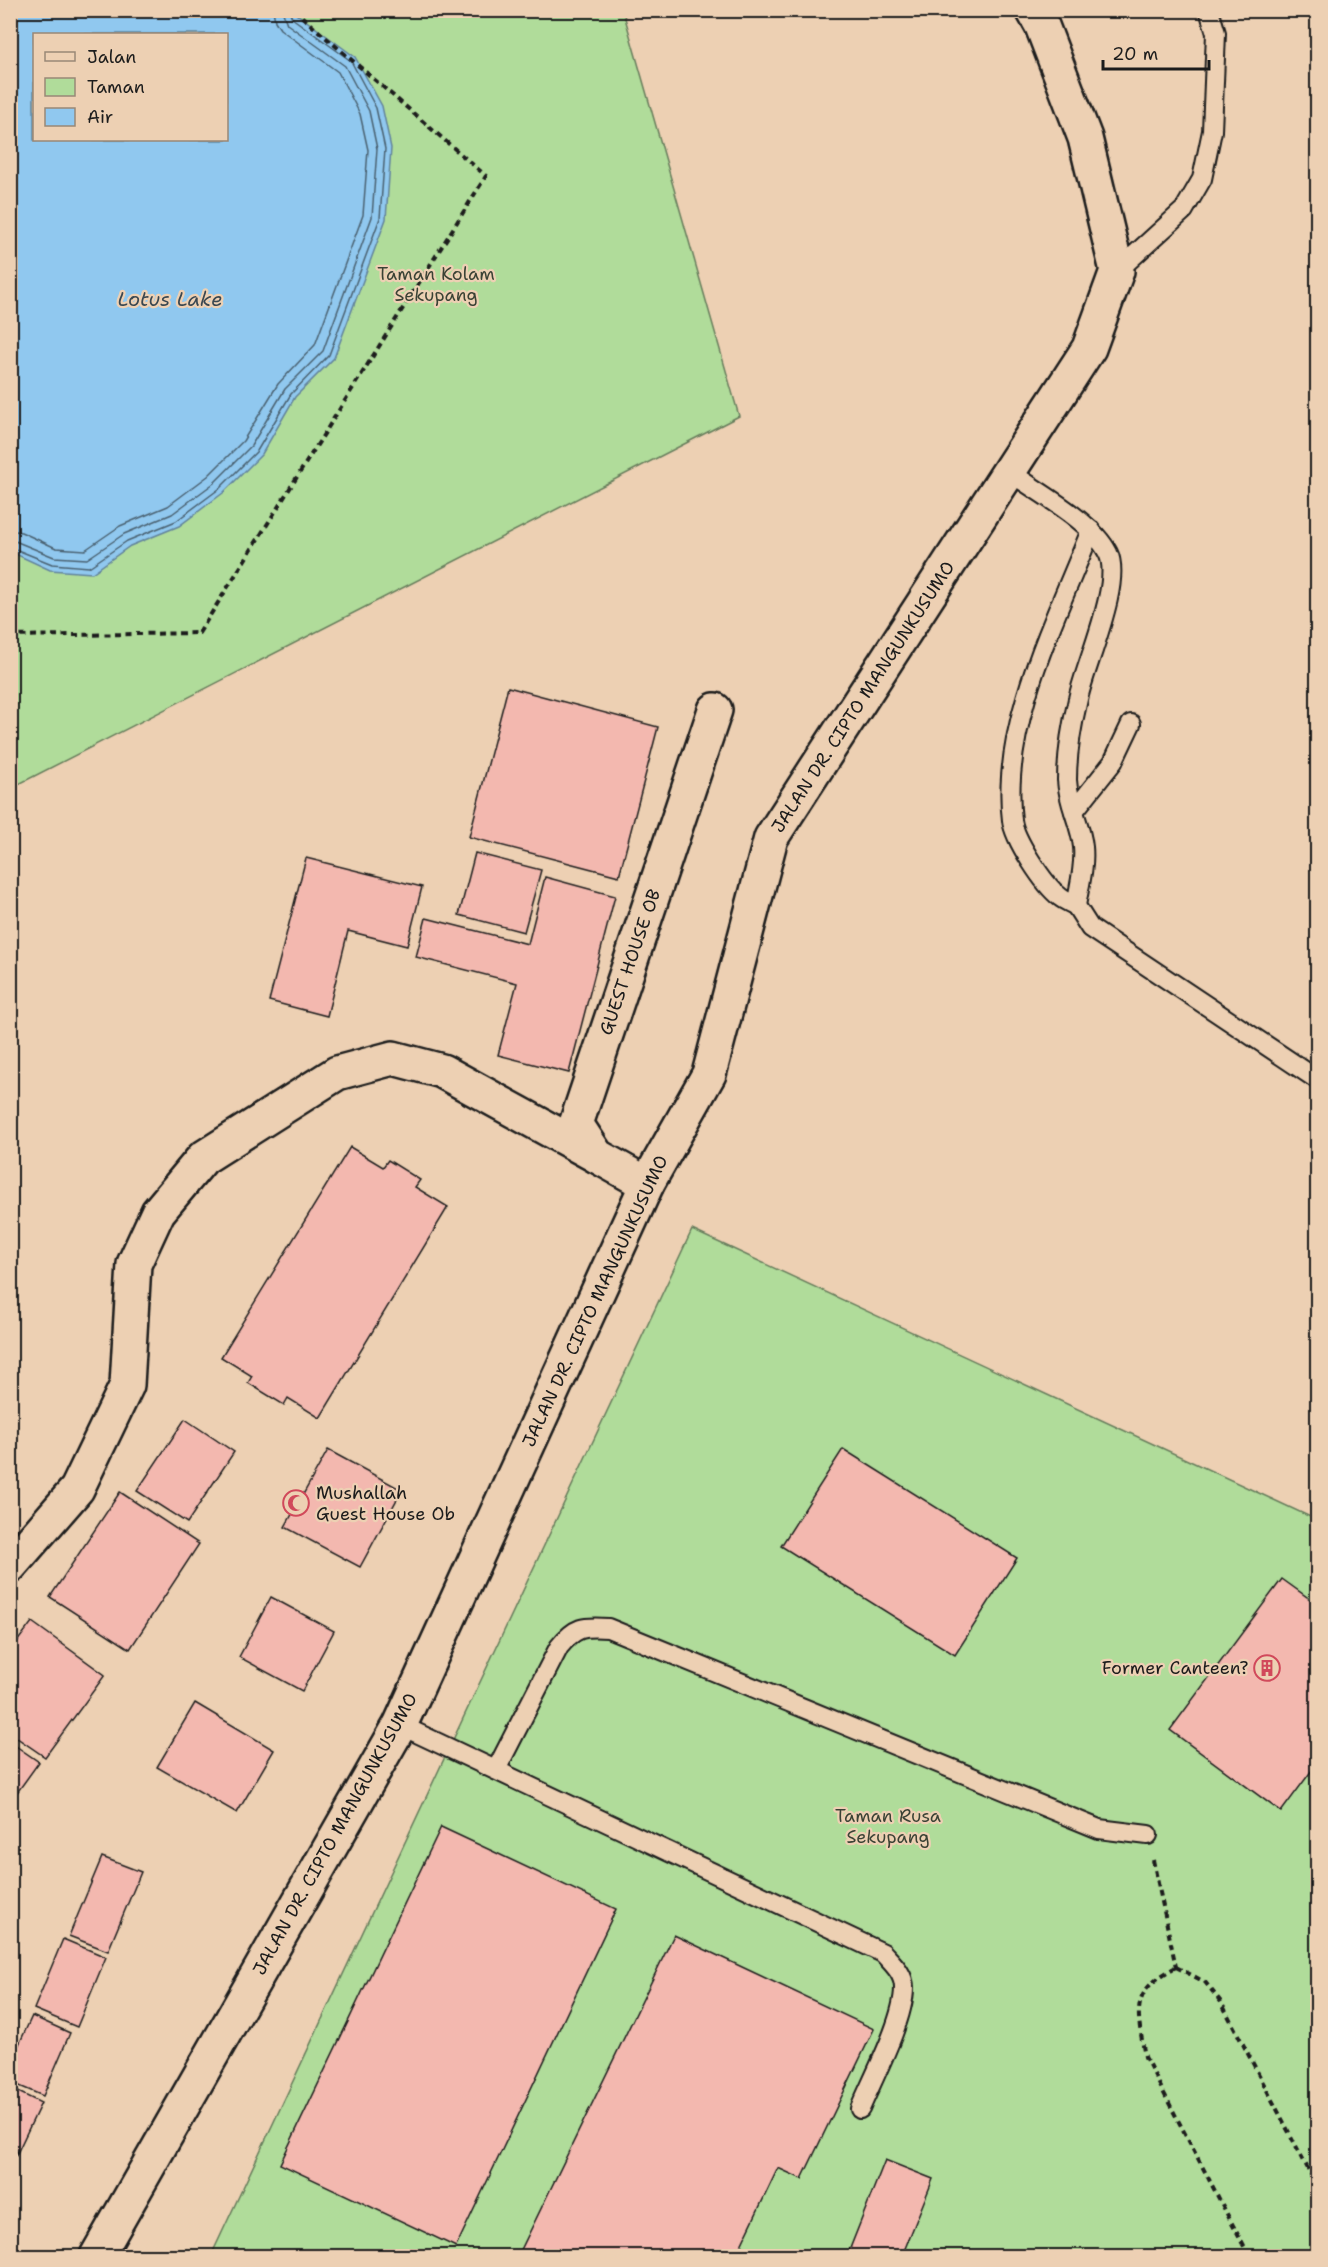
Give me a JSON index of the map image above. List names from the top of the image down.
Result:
{
  "streets": {
    "street": ["JALAN DR. CIPTO MANGUNKUSUMO", "GUEST HOUSE OB"]
  },
  "crossings": [
    ["JALAN DR. CIPTO MANGUNKUSUMO", "GUEST HOUSE OB"]
  ],
  "water": ["Lotus Lake"],
  "parks": ["Taman Kolam Sekupang", "Taman Rusa Sekupang"],
  "places": {
    "mosque": ["Mushallah Guest House Ob"],
    "building": ["Former Canteen?"]
  },
  "legend": ["Jalan", "Taman", "Air"],
  "scale_bar": "20 m"
}
